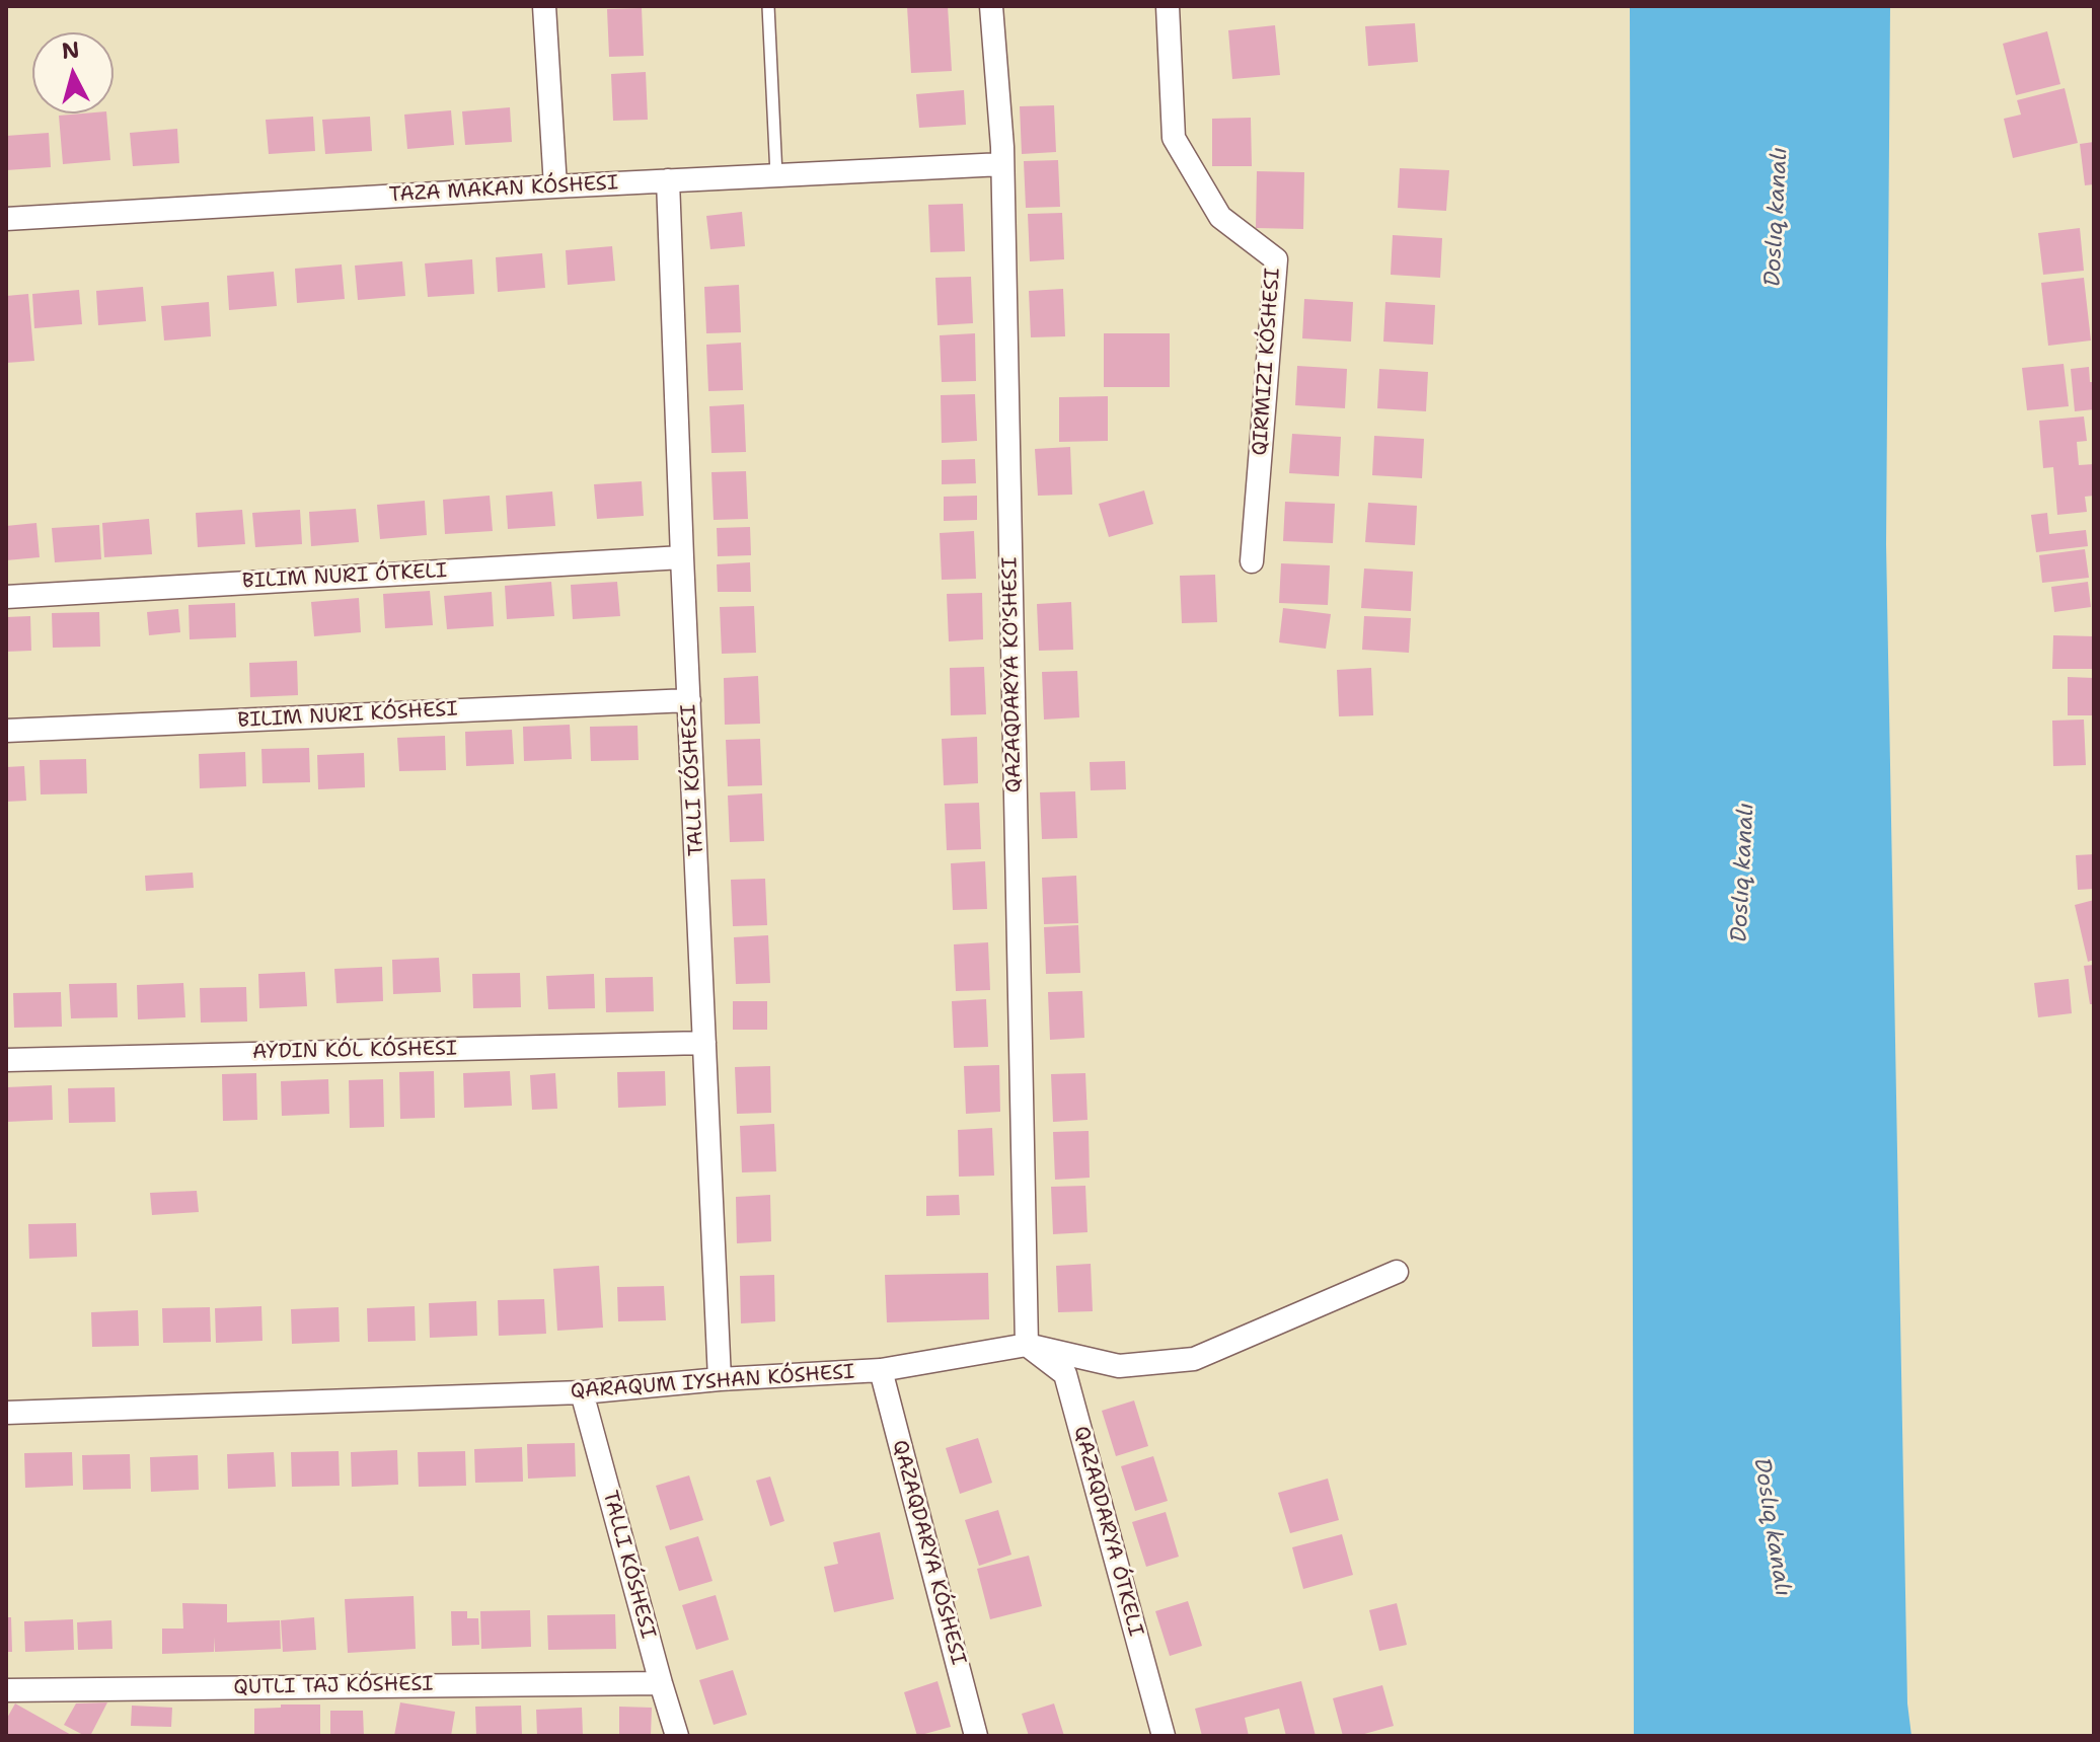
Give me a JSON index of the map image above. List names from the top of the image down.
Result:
{
  "streets": {
    "street": [
      "TAZA MAKAN KÓSHESI",
      "QAZAQDARYA KO'SHESI",
      "QARAQUM IYSHAN KÓSHESI",
      "QAZAQDARYA ÓTKELI",
      "QAZAQDARYA KÓSHESI"
    ]
  },
  "crossings": [
    ["TAZA MAKAN KÓSHESI", "QAZAQDARYA KO'SHESI"],
    ["QAZAQDARYA KO'SHESI", "QARAQUM IYSHAN KÓSHESI"],
    ["QAZAQDARYA KO'SHESI", "QAZAQDARYA ÓTKELI"],
    ["QARAQUM IYSHAN KÓSHESI", "QAZAQDARYA ÓTKELI"],
    ["QARAQUM IYSHAN KÓSHESI", "QAZAQDARYA KÓSHESI"]
  ],
  "water": ["Doslıq kanalı"],
  "north": "top"
}
